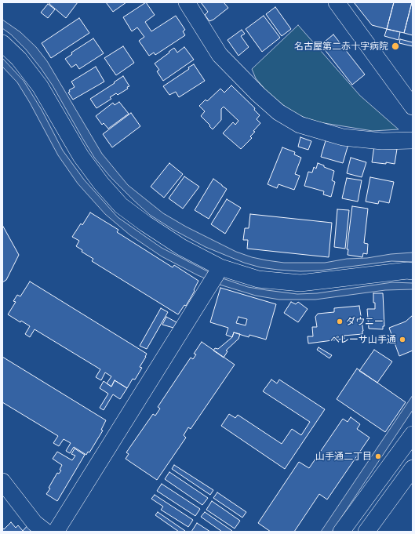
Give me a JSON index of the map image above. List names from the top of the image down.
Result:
{
  "places": [
    "名古屋第二赤十字病院",
    "ダウニー",
    "ベレーサ山手通",
    "山手通二丁目"
  ]
}
